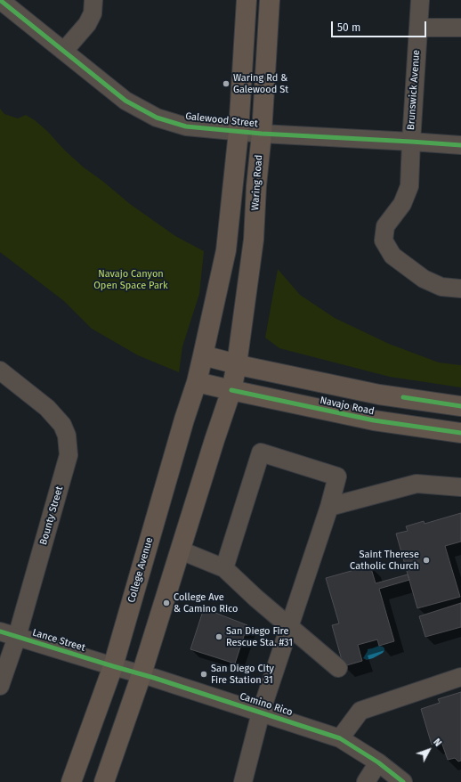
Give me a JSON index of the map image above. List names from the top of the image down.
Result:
{
  "streets": {
    "main road": ["Waring Road", "Navajo Road", "College Avenue"],
    "street": [
      "Brunswick Avenue",
      "Galewood Street",
      "Bounty Street",
      "Lance Street",
      "Camino Rico"
    ]
  },
  "crossings": [
    ["Brunswick Avenue", "Galewood Street"],
    ["Galewood Street", "Waring Road"],
    ["Waring Road", "Navajo Road"],
    ["Navajo Road", "College Avenue"],
    ["Bounty Street", "Lance Street"],
    ["College Avenue", "Lance Street"],
    ["College Avenue", "Camino Rico"],
    ["Lance Street", "Camino Rico"]
  ],
  "parks": ["Navajo Canyon Open Space Park"],
  "places": [
    "Waring Rd & Galewood St",
    "Saint Therese Catholic Church",
    "College Ave & Camino Rico",
    "San Diego Fire Rescue Sta. #31",
    "San Diego City Fire Station 31"
  ],
  "scale_bar": "50 m",
  "north": "top right"
}
